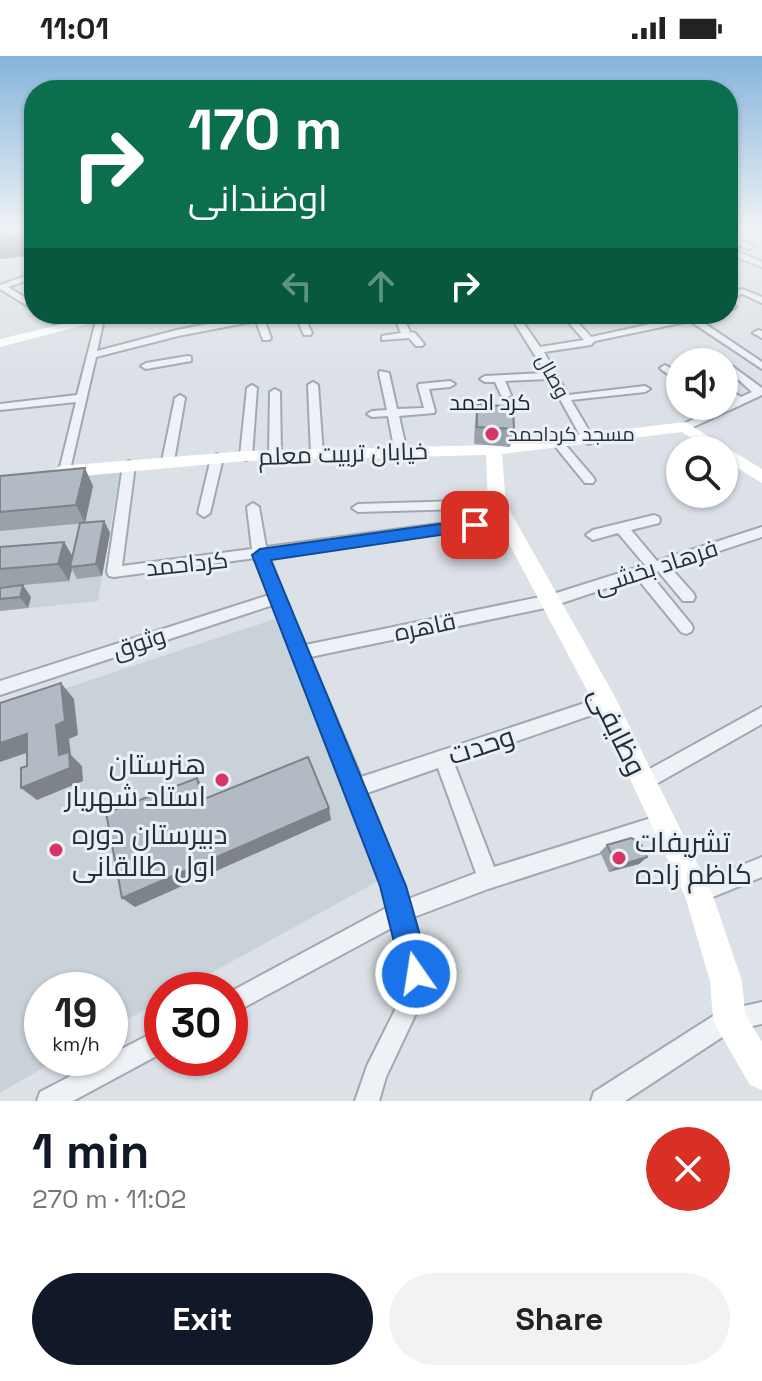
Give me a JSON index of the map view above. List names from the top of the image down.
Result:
{
  "streets": {
    "street": [
      "وصال",
      "خیابان تربیت معلم",
      "کرداحمد",
      "فرهاد بخشی",
      "قاهره",
      "وثوق",
      "وظایفی",
      "وحدت"
    ]
  },
  "crossings": [
    ["وصال", "خیابان تربیت معلم"],
    ["خیابان تربیت معلم", "کرداحمد"],
    ["خیابان تربیت معلم", "وظایفی"],
    ["کرداحمد", "وظایفی"],
    ["فرهاد بخشی", "قاهره"],
    ["فرهاد بخشی", "وظایفی"],
    ["قاهره", "وظایفی"],
    ["وظایفی", "وحدت"]
  ],
  "districts": ["کرد احمد"],
  "places": [
    "مسجد کرداحمد",
    "هنرستان استاد شهریار",
    "دبیرستان دوره اول طالقانی",
    "تشریفات کاظم زاده"
  ],
  "page": {
    "status": "11:01",
    "turn": ["170 m", "اوضندانی"],
    "speed": "19 km/h",
    "limit": "30",
    "heading": ["1 min", "270 m · 11:02"],
    "buttons": ["Exit", "Share"]
  }
}
